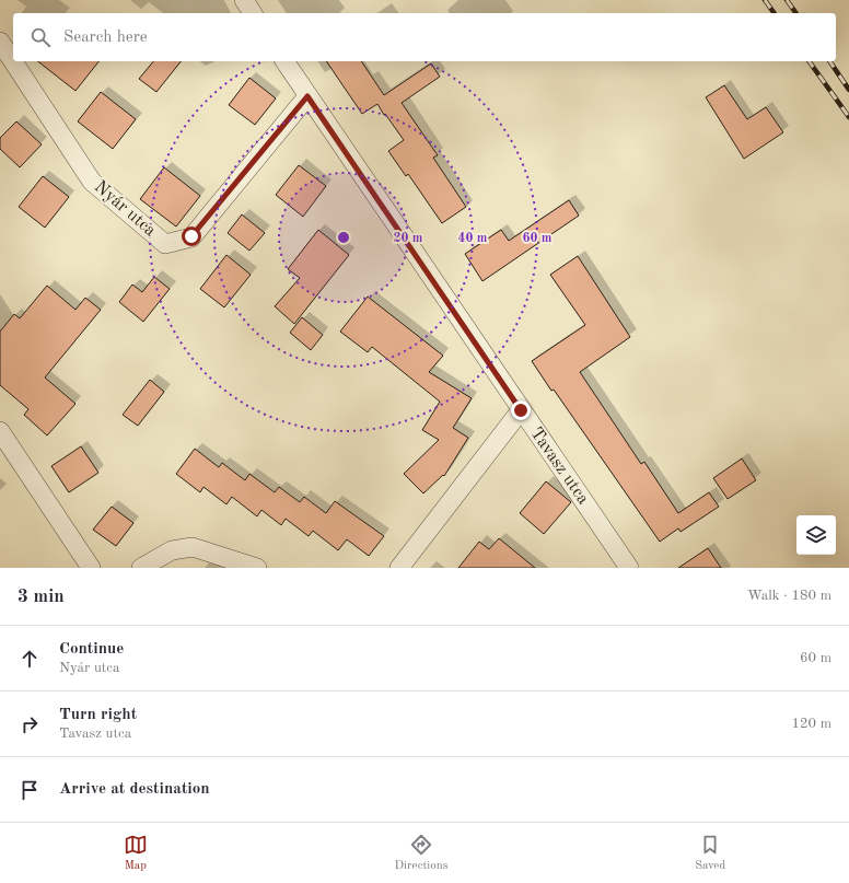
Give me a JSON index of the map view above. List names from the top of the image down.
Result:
{
  "streets": {
    "street": ["Nyár utca", "Tavasz utca"]
  },
  "crossings": [
    ["Nyár utca", "Tavasz utca"]
  ],
  "page": {
    "search": "Search here",
    "heading": ["3 min", "Walk · 180 m"],
    "list": [
      ["Continue", "Nyár utca", "60 m"],
      ["Turn right", "Tavasz utca", "120 m"],
      "Arrive at destination"
    ],
    "nav": ["Map", "Directions", "Saved"]
  },
  "rings": ["20 m", "40 m", "60 m"]
}
